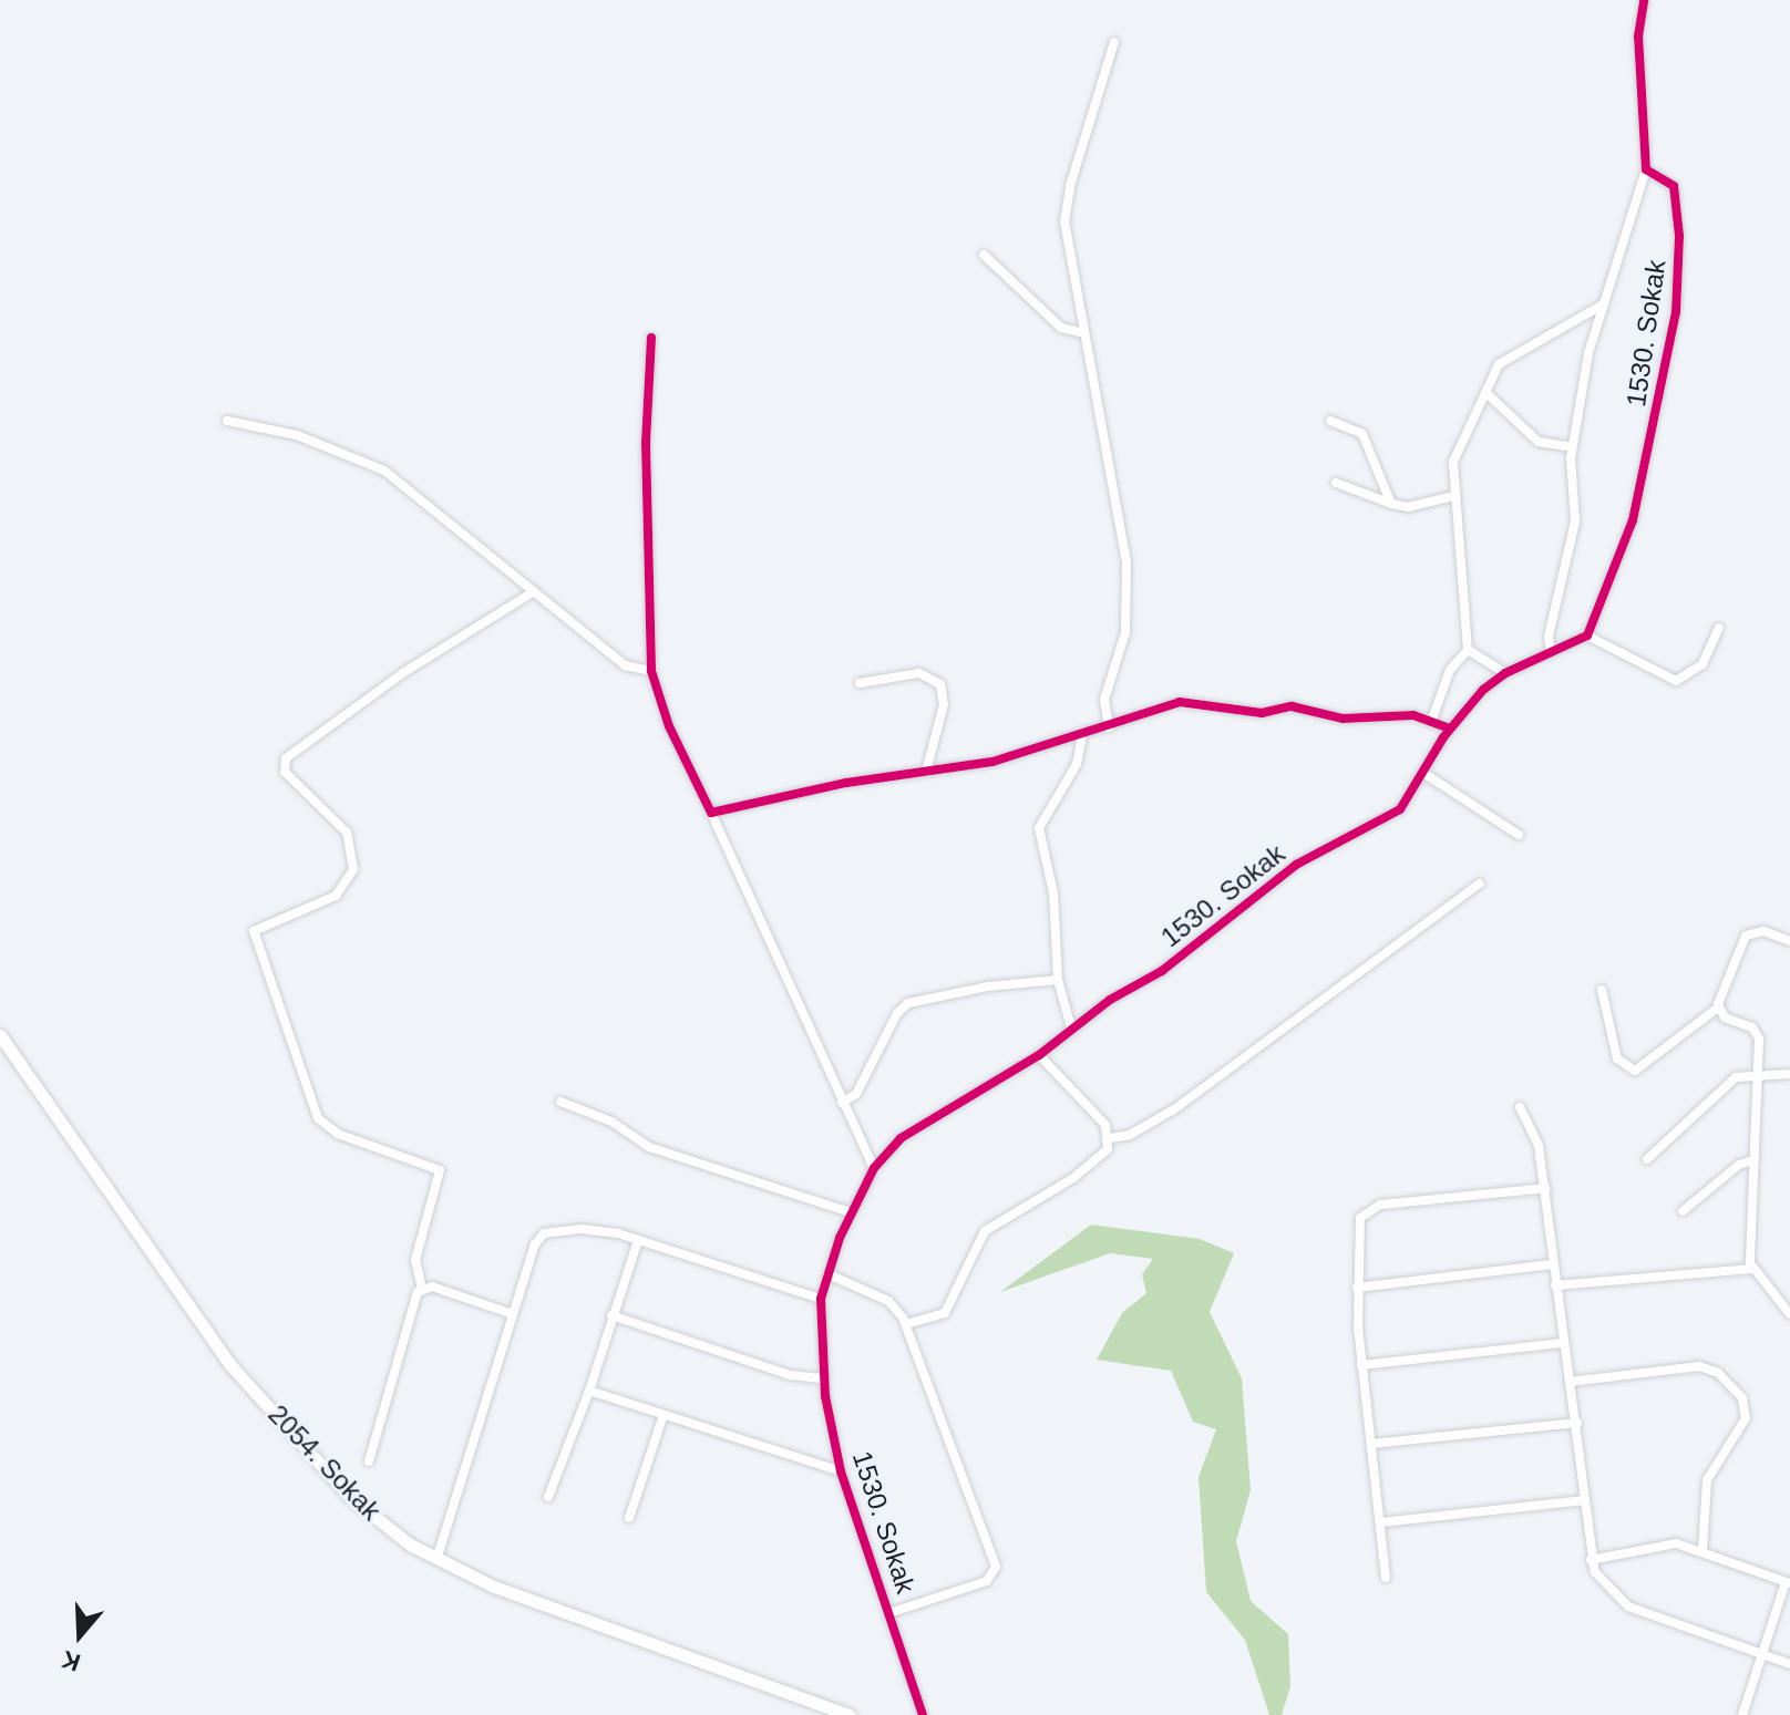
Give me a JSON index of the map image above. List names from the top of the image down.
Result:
{
  "streets": {
    "main road": ["2054. Sokak"],
    "street": ["1530. Sokak"]
  },
  "north": "bottom"
}
